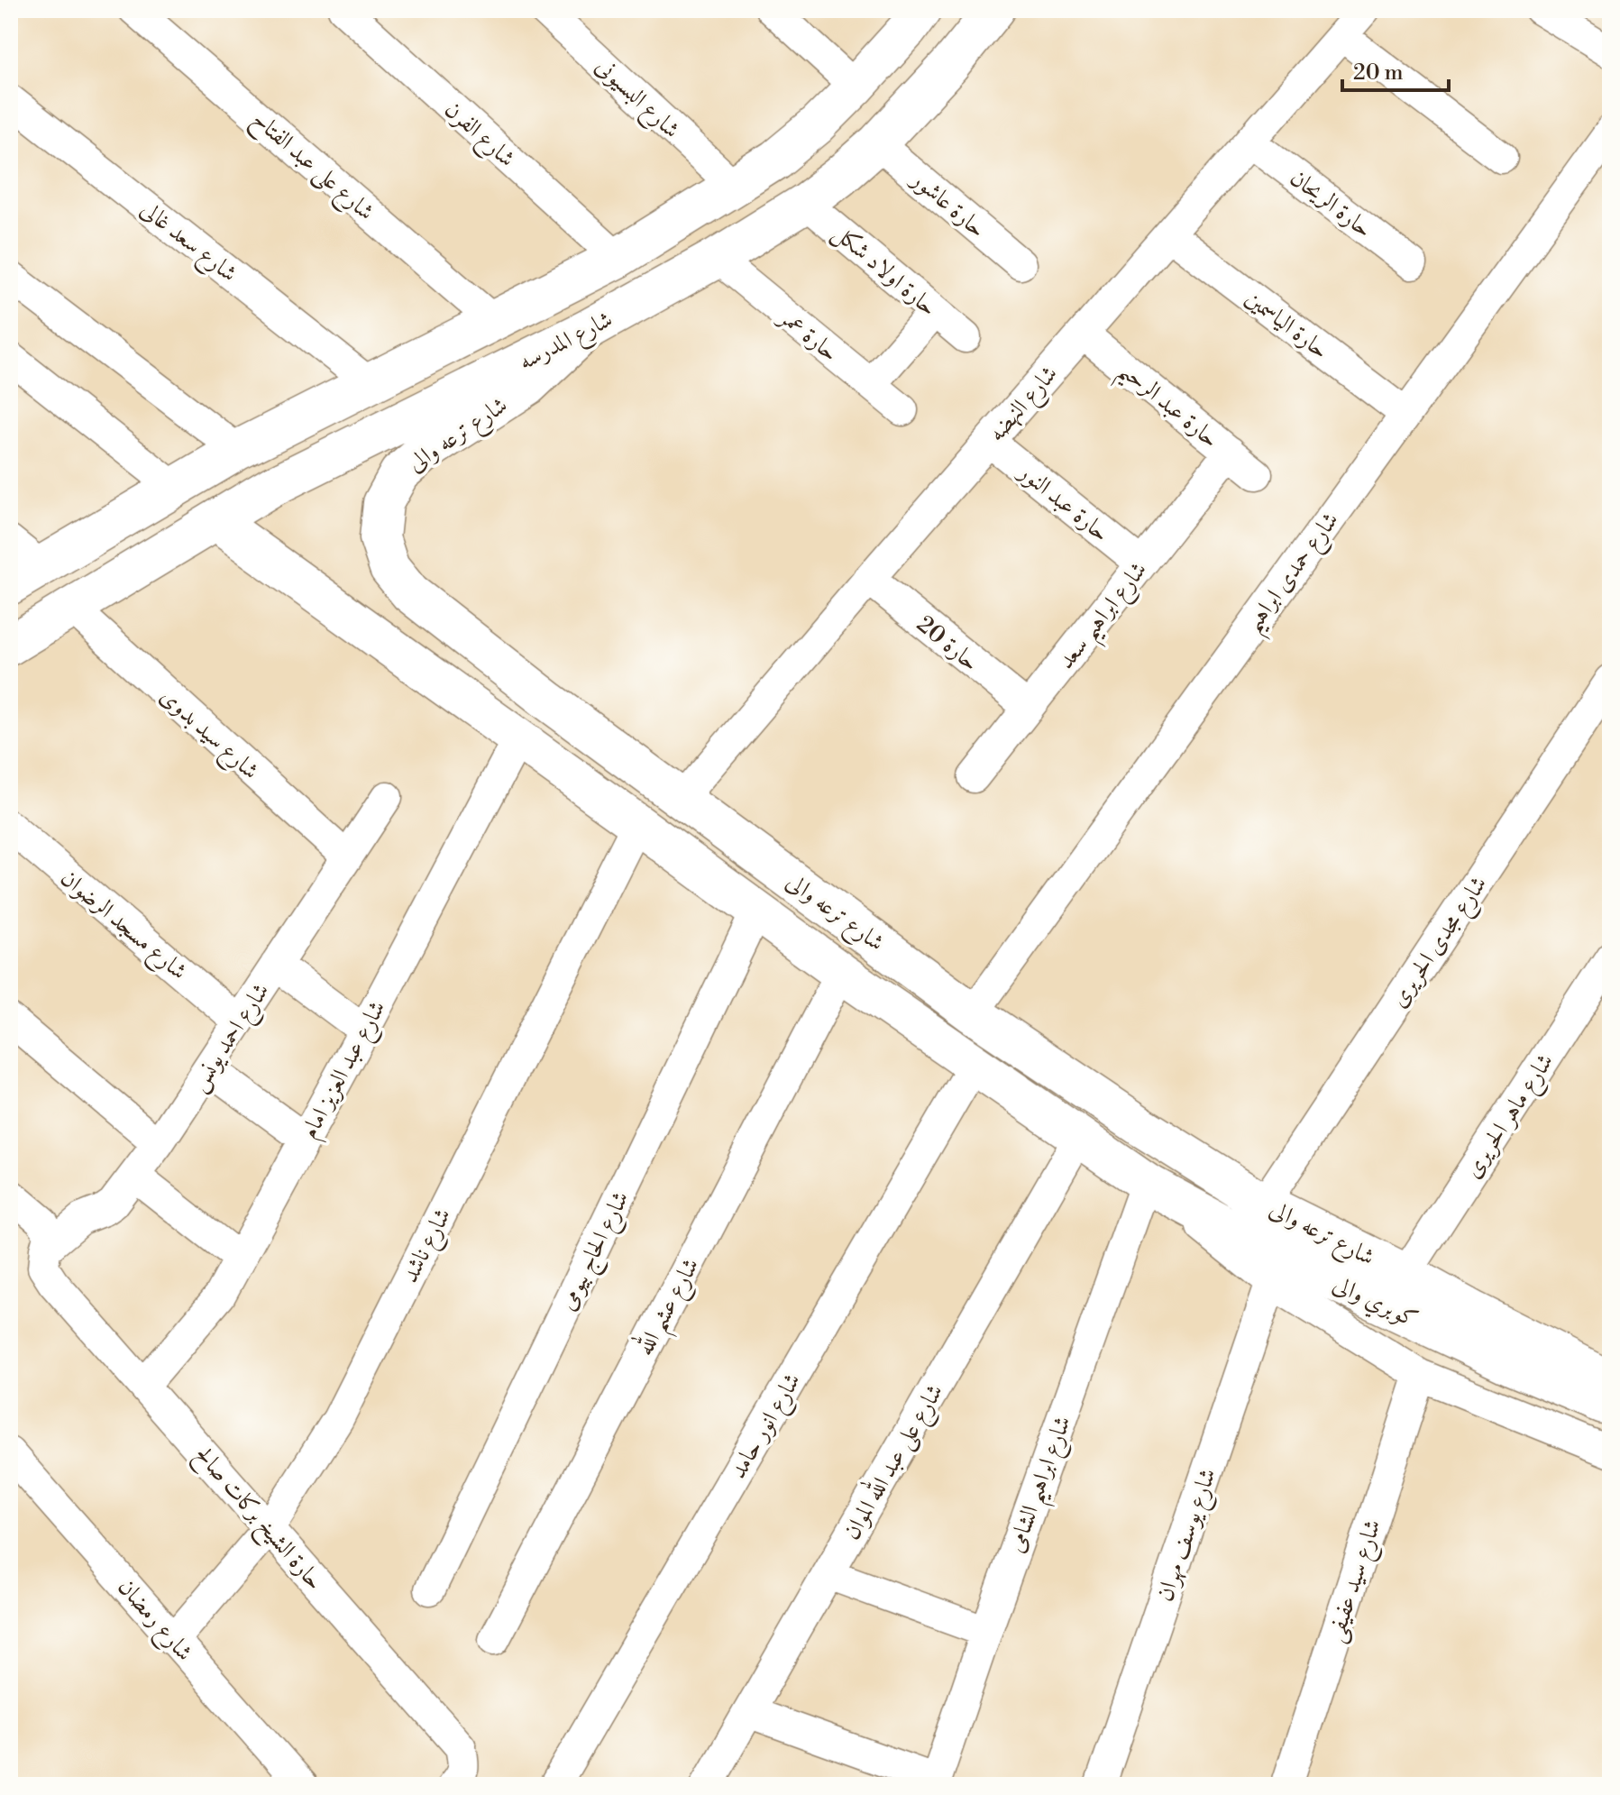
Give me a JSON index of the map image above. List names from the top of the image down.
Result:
{
  "streets": {
    "main road": ["شارع المدرسه", "شارع ترعه والى", "كوبري والى"],
    "street": [
      "شارع البسيونى",
      "شارع الفرن",
      "شارع على عبد الفتاح",
      "حارة الريحان",
      "حارة عاشور",
      "شارع سعد غالى",
      "حارة اولاد شكل",
      "حارة الياسمين",
      "حارة عمر",
      "شارع النهضه",
      "حارة عبد الرحيم",
      "حارة عبد النور",
      "شارع حمدى ابراهيم",
      "شارع ابراهيم سعد",
      "حارة 20",
      "شارع سيد بدوى",
      "شارع مسجد الرضوان",
      "شارع مجدى الحريرى",
      "شارع احمد يونس",
      "شارع عبد العزيز امام",
      "شارع ماهر الحريرى",
      "شارع ناشد",
      "شارع الحاج بيومى",
      "شارع عشم الله",
      "شارع انور حامد",
      "شارع على عبد الله الموان",
      "شارع ابراهيم الشامى",
      "حارة الشيخ بركات صالح",
      "شارع يوسف مهران",
      "شارع سيد عفيفى",
      "شارع رمضان"
    ]
  },
  "crossings": [
    ["حارة الريحان", "شارع النهضه"],
    ["حارة عاشور", "شارع المدرسه"],
    ["حارة اولاد شكل", "شارع المدرسه"],
    ["حارة الياسمين", "شارع النهضه"],
    ["حارة الياسمين", "شارع حمدى ابراهيم"],
    ["حارة عمر", "شارع المدرسه"],
    ["شارع المدرسه", "شارع ترعه والى"],
    ["شارع المدرسه", "شارع سيد بدوى"],
    ["شارع النهضه", "حارة عبد الرحيم"],
    ["شارع النهضه", "شارع ترعه والى"],
    ["شارع النهضه", "حارة عبد النور"],
    ["شارع النهضه", "حارة 20"],
    ["حارة عبد الرحيم", "شارع ابراهيم سعد"],
    ["شارع ترعه والى", "شارع حمدى ابراهيم"],
    ["شارع ترعه والى", "شارع مجدى الحريرى"],
    ["شارع ترعه والى", "شارع عبد العزيز امام"],
    ["شارع ترعه والى", "شارع ماهر الحريرى"],
    ["شارع ترعه والى", "شارع ناشد"],
    ["شارع ترعه والى", "شارع الحاج بيومى"],
    ["شارع ترعه والى", "كوبري والى"],
    ["شارع ترعه والى", "شارع عشم الله"],
    ["شارع ترعه والى", "شارع انور حامد"],
    ["شارع ترعه والى", "شارع على عبد الله الموان"],
    ["شارع ترعه والى", "شارع ابراهيم الشامى"],
    ["شارع ترعه والى", "شارع يوسف مهران"],
    ["شارع ترعه والى", "شارع سيد عفيفى"],
    ["حارة عبد النور", "شارع ابراهيم سعد"],
    ["شارع ابراهيم سعد", "حارة 20"],
    ["شارع سيد بدوى", "شارع احمد يونس"],
    ["شارع مسجد الرضوان", "شارع احمد يونس"],
    ["شارع احمد يونس", "حارة الشيخ بركات صالح"],
    ["شارع عبد العزيز امام", "حارة الشيخ بركات صالح"],
    ["شارع ناشد", "حارة الشيخ بركات صالح"],
    ["شارع ناشد", "شارع رمضان"],
    ["كوبري والى", "شارع ابراهيم الشامى"]
  ],
  "scale_bar": "20 m"
}
